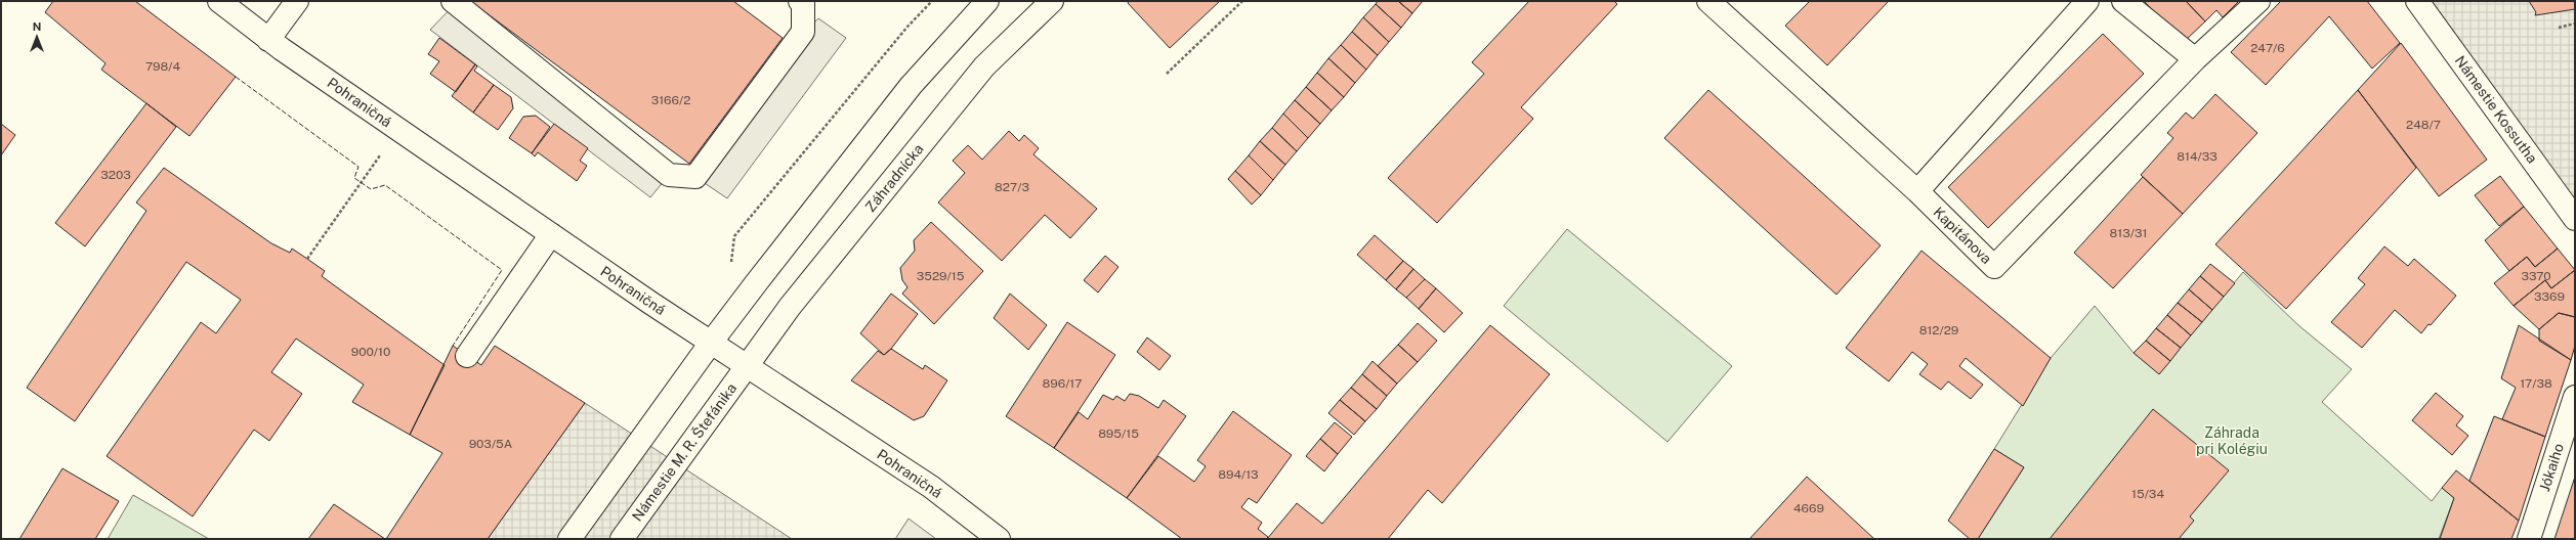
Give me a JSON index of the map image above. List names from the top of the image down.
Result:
{
  "streets": {
    "street": [
      "Pohraničná",
      "Námestie Kossutha",
      "Záhradnícka",
      "Kapitánova",
      "Námestie M. R. Štefánika",
      "Jókaiho"
    ]
  },
  "crossings": [
    ["Pohraničná", "Záhradnícka"],
    ["Pohraničná", "Námestie M. R. Štefánika"],
    ["Záhradnícka", "Námestie M. R. Štefánika"]
  ],
  "parks": ["Záhrada pri Kolégiu"],
  "house_numbers": [
    "247/6",
    "798/4",
    "3166/2",
    "248/7",
    "814/33",
    "3203",
    "827/3",
    "813/31",
    "3529/15",
    "3370",
    "3369",
    "812/29",
    "900/10",
    "896/17",
    "17/38",
    "895/15",
    "903/5A",
    "894/13",
    "15/34",
    "4669"
  ],
  "north": "top"
}
